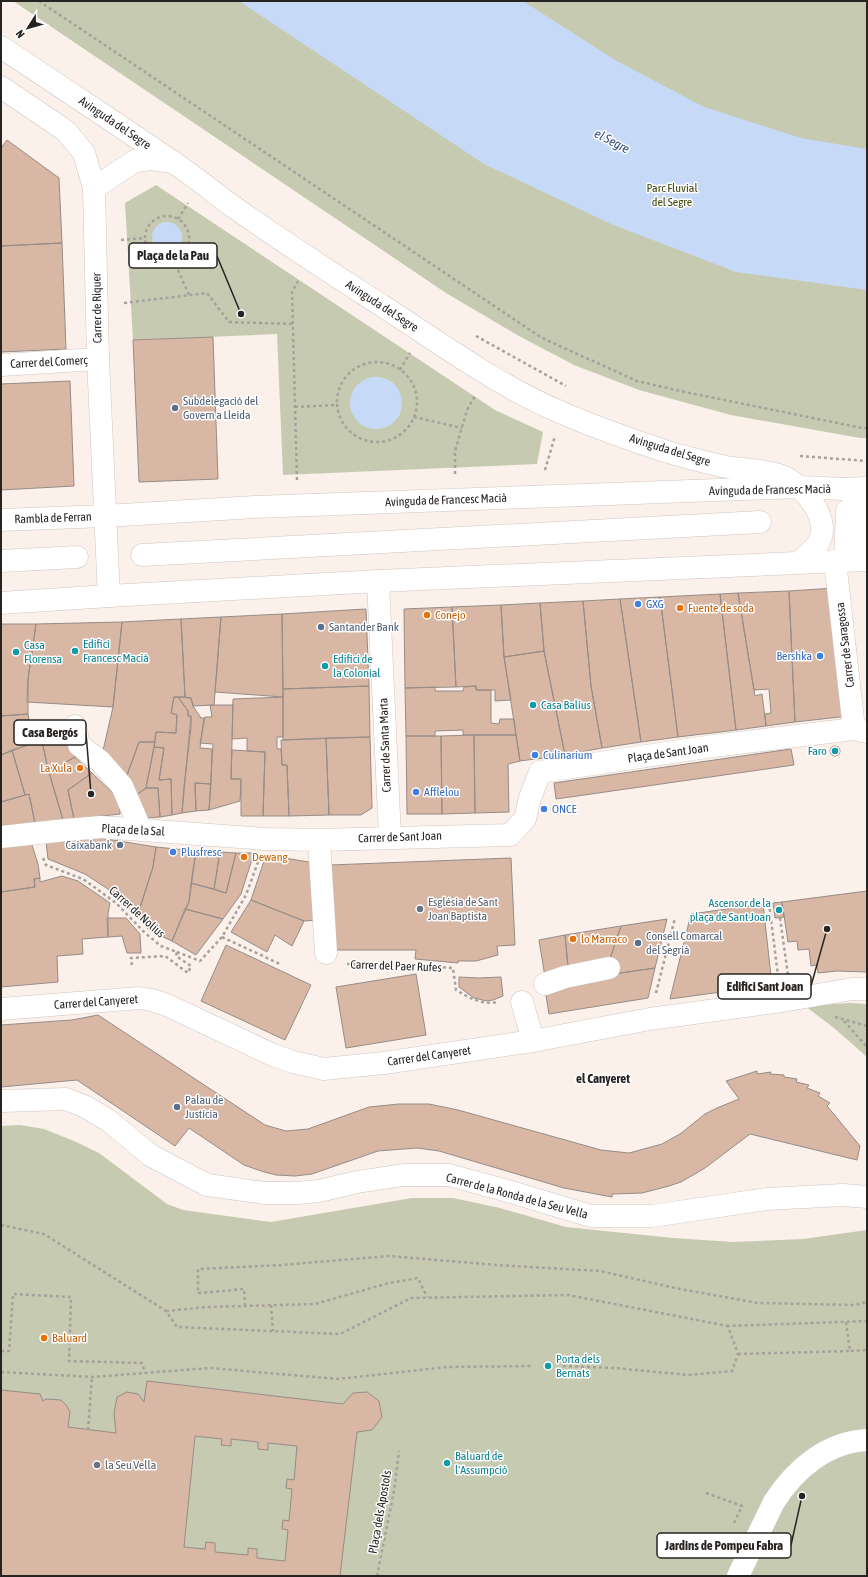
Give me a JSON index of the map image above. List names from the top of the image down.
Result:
{
  "streets": {
    "street": [
      "Avinguda del Segre",
      "Carrer de Riquer",
      "Carrer del Comerç",
      "Avinguda de Francesc Macià",
      "Rambla de Ferran",
      "Carrer de Saragossa",
      "Carrer de Santa Marta",
      "Plaça de Sant Joan",
      "Plaça de la Sal",
      "Carrer de Sant Joan",
      "Carrer del Canyeret",
      "Carrer de la Ronda de la Seu Vella"
    ],
    "path": ["Carrer de Nolius", "Carrer del Paer Rufes", "Plaça dels Apostols"]
  },
  "crossings": [
    ["Avinguda del Segre", "Avinguda de Francesc Macià"],
    ["Carrer de Riquer", "Carrer del Comerç"],
    ["Carrer de Riquer", "Avinguda de Francesc Macià"],
    ["Carrer de Riquer", "Rambla de Ferran"],
    ["Avinguda de Francesc Macià", "Rambla de Ferran"],
    ["Carrer de Saragossa", "Plaça de Sant Joan"],
    ["Carrer de Santa Marta", "Carrer de Sant Joan"],
    ["Plaça de Sant Joan", "Carrer de Sant Joan"],
    ["Plaça de la Sal", "Carrer de Sant Joan"],
    ["Plaça de la Sal", "Carrer de Nolius"]
  ],
  "districts": ["el Canyeret"],
  "water": ["el Segre"],
  "parks": ["Parc Fluvial del Segre"],
  "places": [
    "Plaça de la Pau",
    "Subdelegació del Govern a Lleida",
    "GXG",
    "Fuente de soda",
    "Conejo",
    "Santander Bank",
    "Edifici Francesc Macià",
    "Casa Florensa",
    "Bershka",
    "Edifici de la Colonial",
    "Casa Balius",
    "Faro",
    "Culinarium",
    "La Xula",
    "Afflelou",
    "Casa Bergós",
    "ONCE",
    "Caixabank",
    "Plusfresc",
    "Dewang",
    "Església de Sant Joan Baptista",
    "Ascensor de la plaça de Sant Joan",
    "Edifici Sant Joan",
    "lo Marraco",
    "Consell Comarcal del Segrià",
    "Palau de Justícia",
    "Baluard",
    "Porta dels Bernats",
    "Baluard de l'Assumpció",
    "la Seu Vella",
    "Jardins de Pompeu Fabra"
  ],
  "north": "bottom left"
}
